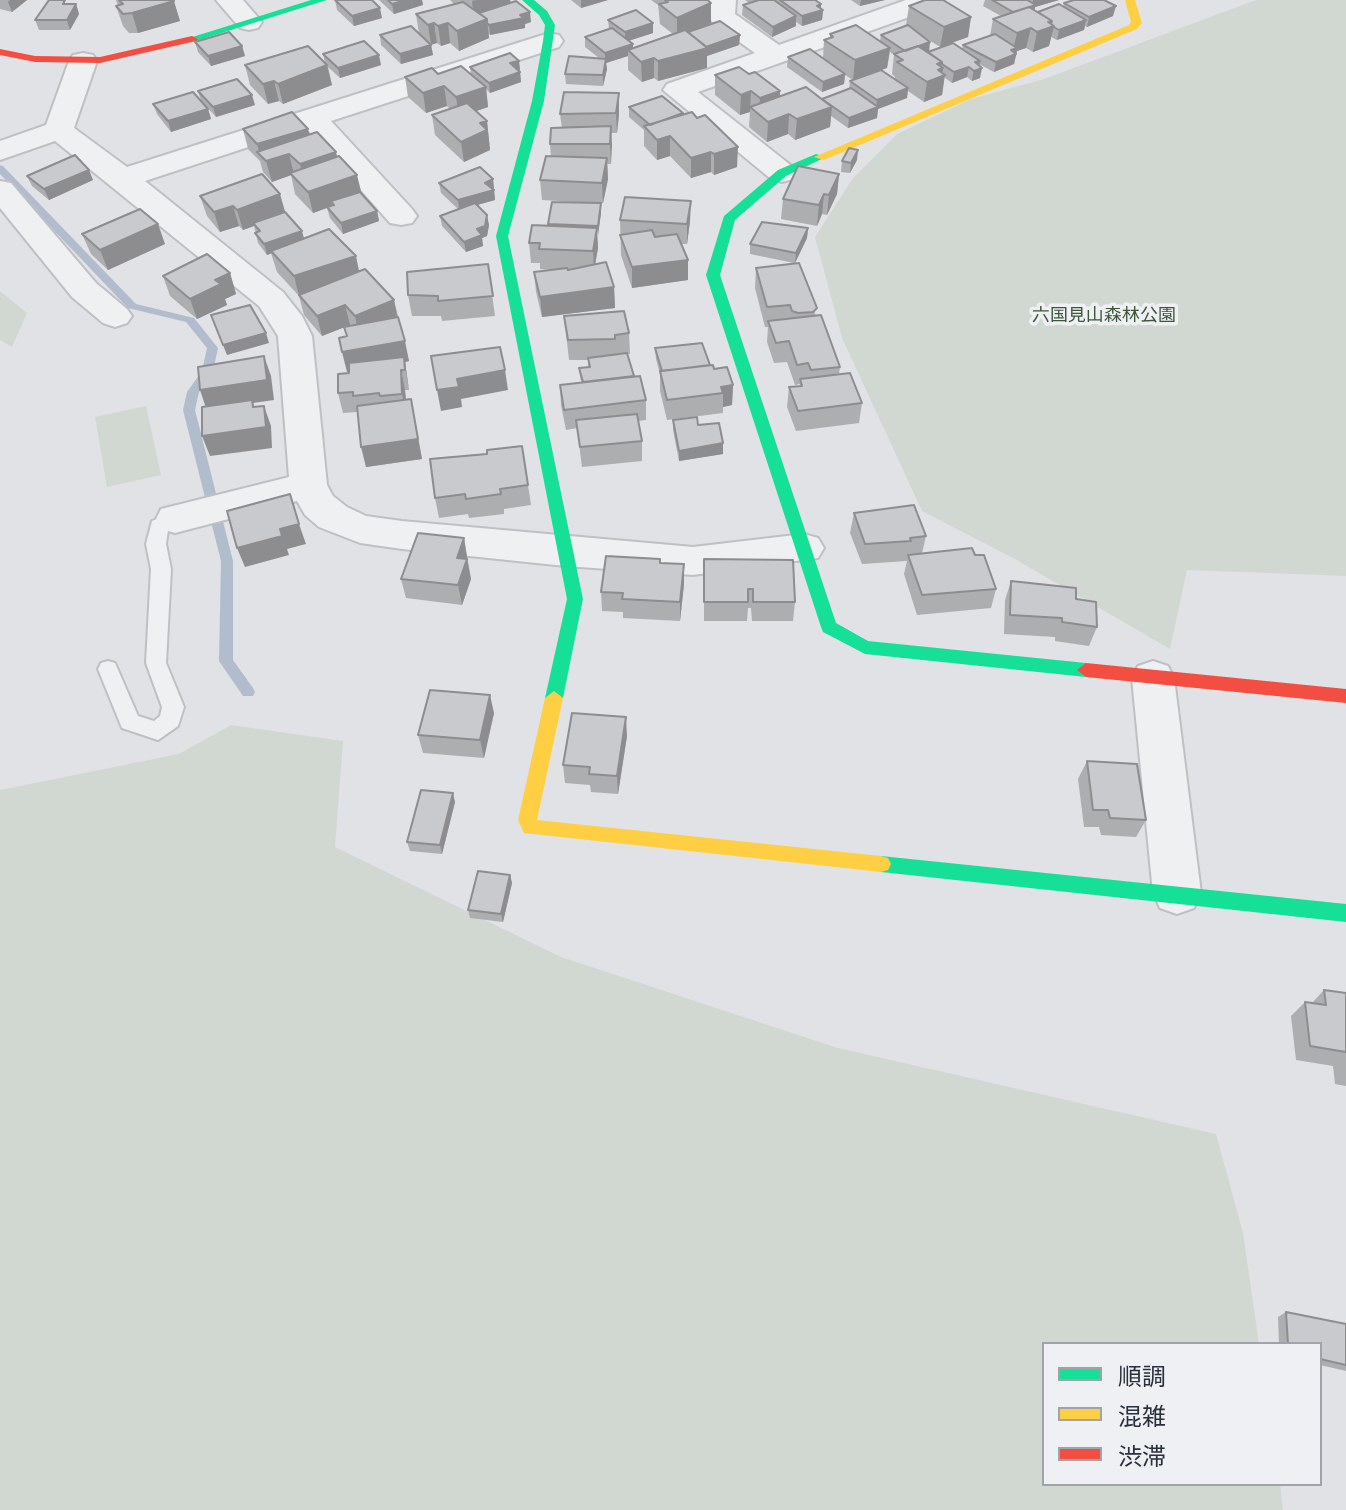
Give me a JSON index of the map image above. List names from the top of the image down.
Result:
{
  "parks": ["六国見山森林公園"],
  "legend": ["順調", "混雑", "渋滞"]
}
